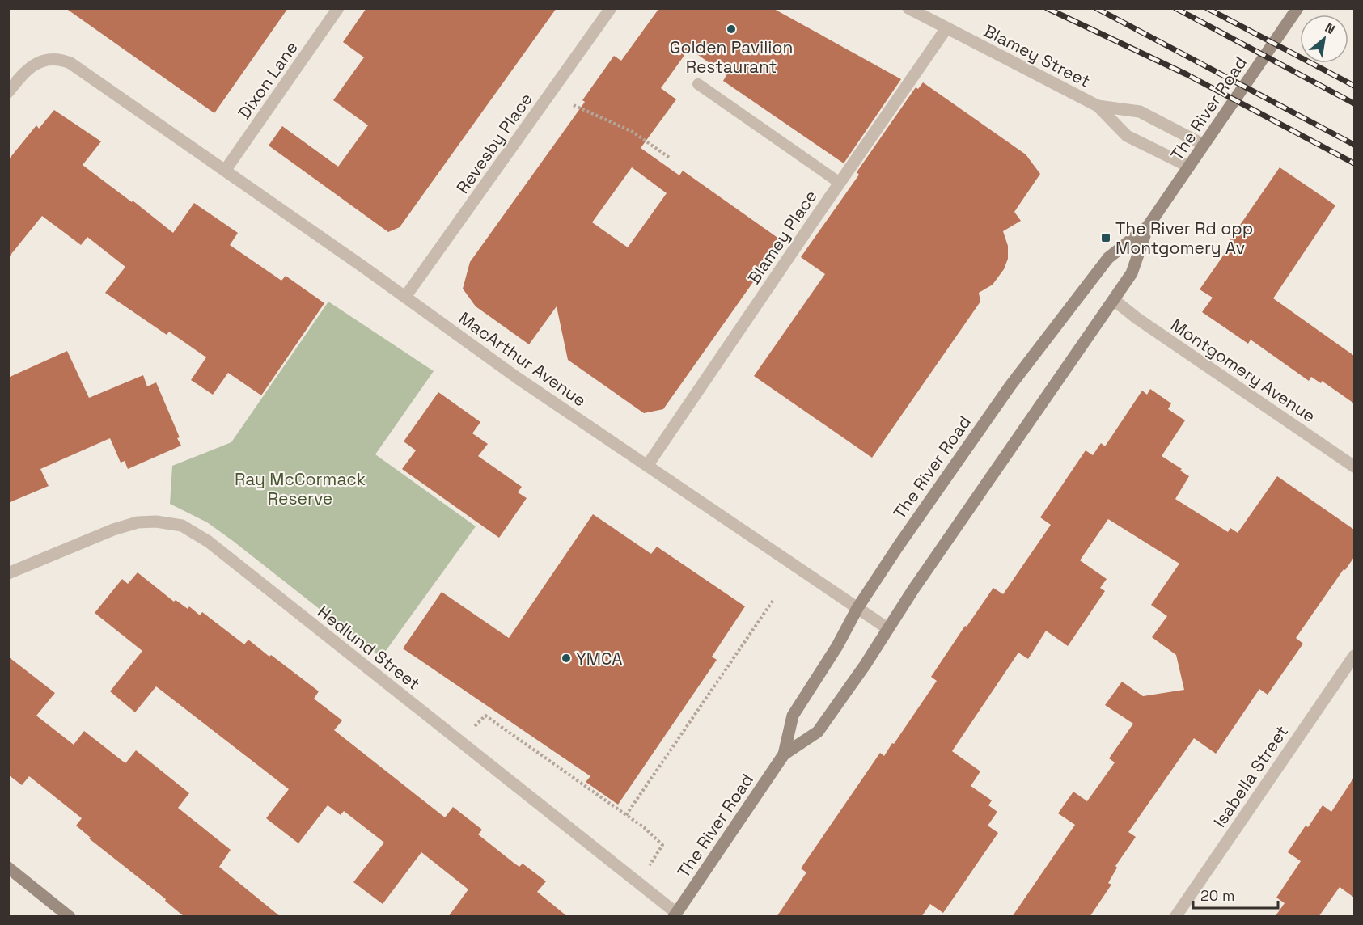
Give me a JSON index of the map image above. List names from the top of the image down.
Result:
{
  "streets": {
    "main road": ["The River Road"],
    "street": [
      "Blamey Street",
      "Dixon Lane",
      "Revesby Place",
      "Blamey Place",
      "MacArthur Avenue",
      "Montgomery Avenue",
      "Hedlund Street",
      "Isabella Street"
    ]
  },
  "crossings": [
    ["Blamey Street", "The River Road"],
    ["Blamey Street", "Blamey Place"],
    ["Dixon Lane", "MacArthur Avenue"],
    ["The River Road", "MacArthur Avenue"],
    ["The River Road", "Montgomery Avenue"],
    ["The River Road", "Hedlund Street"],
    ["Revesby Place", "MacArthur Avenue"],
    ["Blamey Place", "MacArthur Avenue"]
  ],
  "parks": ["Ray McCormack Reserve"],
  "places": {
    "other": ["Golden Pavilion Restaurant", "YMCA"],
    "transit": ["The River Rd opp Montgomery Av"]
  },
  "scale_bar": "20 m",
  "north": "top right"
}
